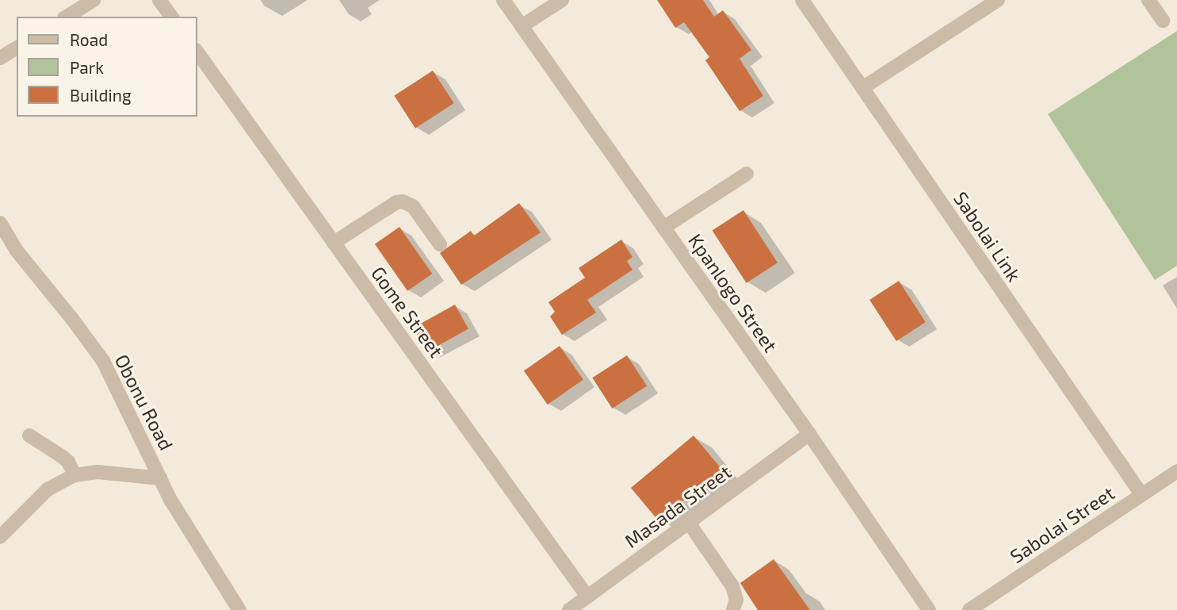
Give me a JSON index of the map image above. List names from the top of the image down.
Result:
{
  "streets": {
    "street": [
      "Sabolai Link",
      "Kpanlogo Street",
      "Gome Street",
      "Obonu Road",
      "Masada Street",
      "Sabolai Street"
    ]
  },
  "crossings": [
    ["Sabolai Link", "Sabolai Street"],
    ["Kpanlogo Street", "Masada Street"],
    ["Gome Street", "Masada Street"]
  ],
  "legend": ["Road", "Park", "Building"]
}
